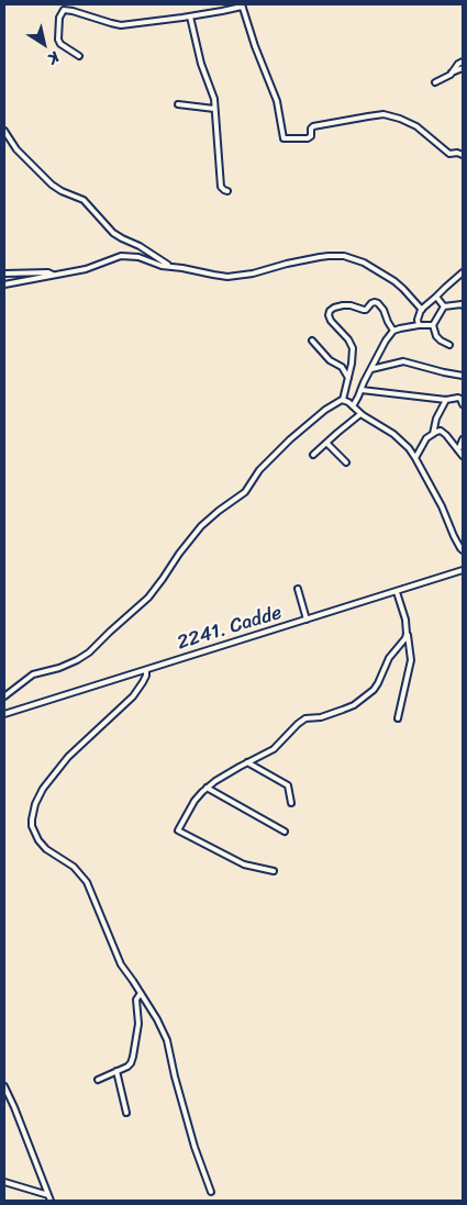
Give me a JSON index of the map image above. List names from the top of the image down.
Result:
{
  "streets": {
    "street": ["2241. Cadde"]
  },
  "north": "bottom right"
}
